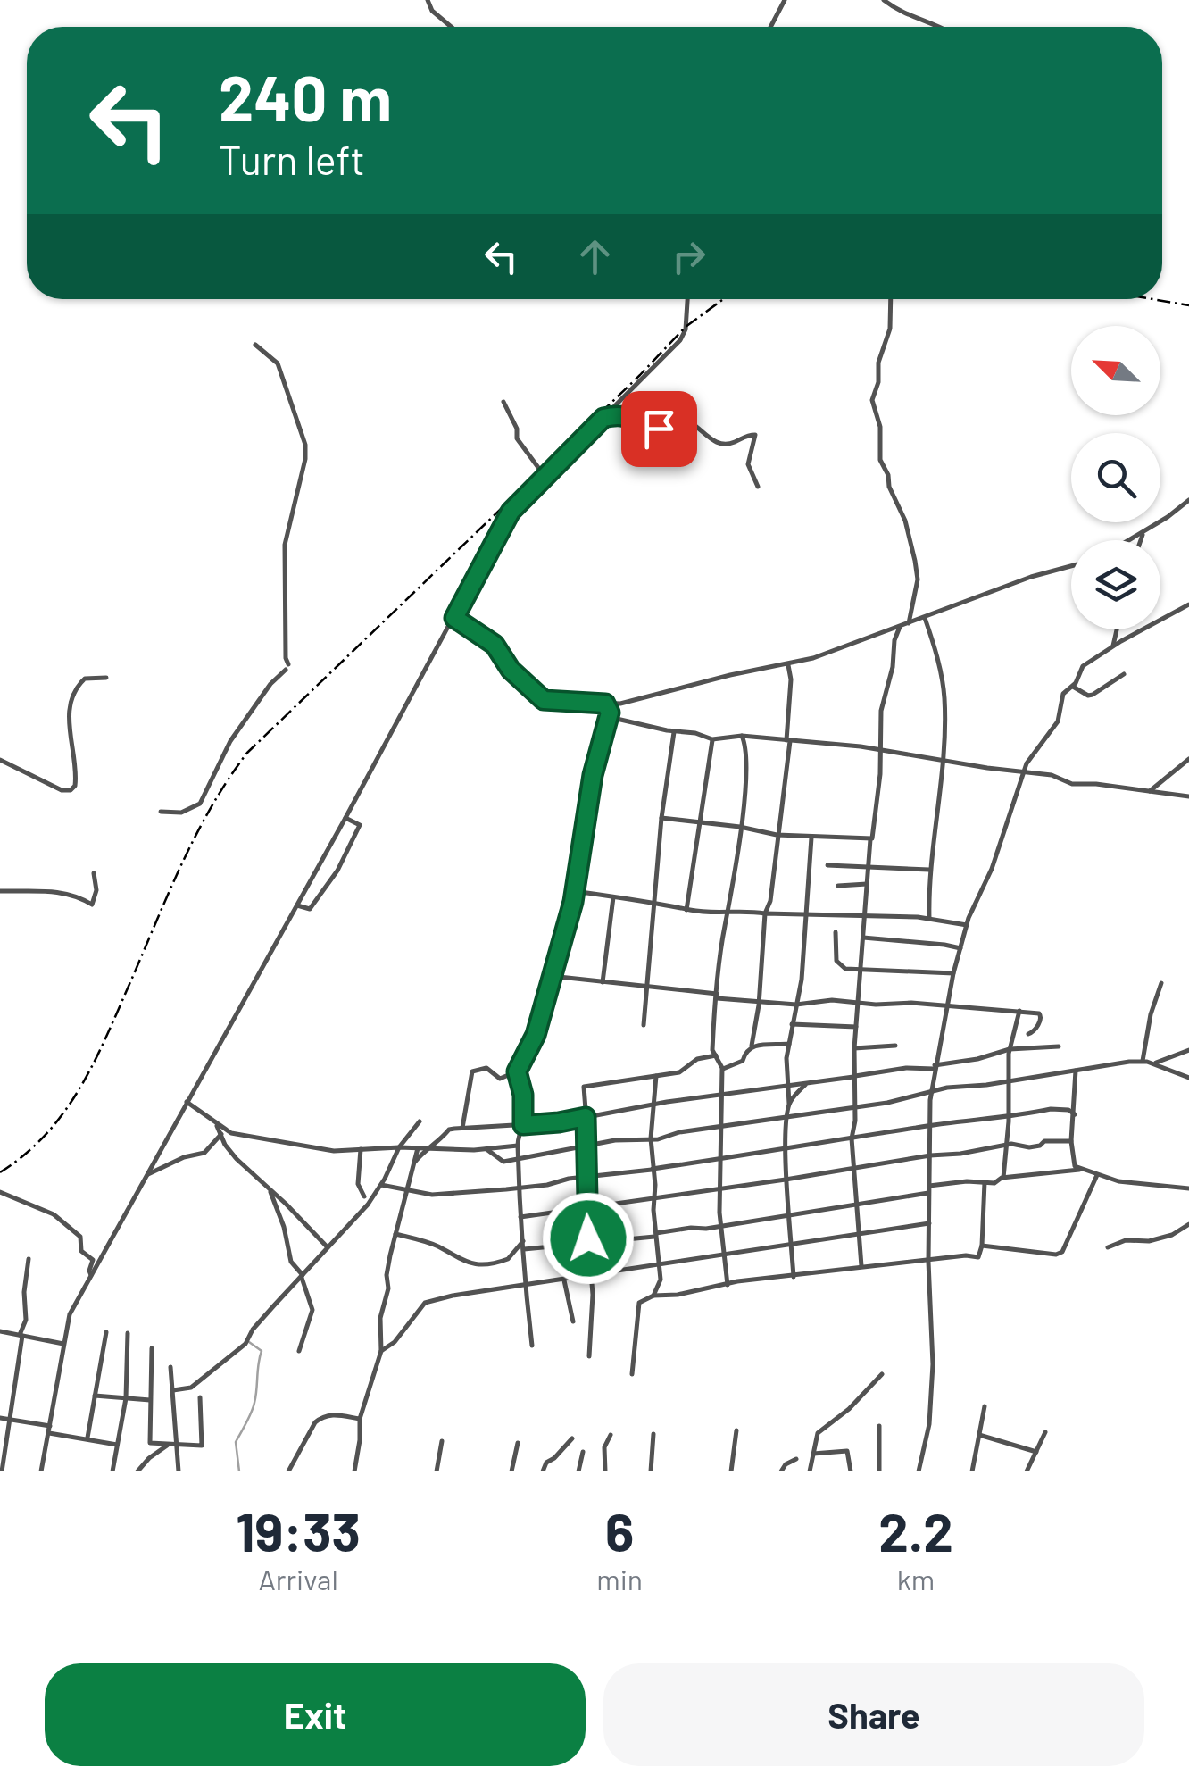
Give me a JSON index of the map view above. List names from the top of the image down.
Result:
{
  "north": "top left",
  "page": {
    "turn": ["240 m", "Turn left"],
    "eta": [
      "19:33",
      "Arrival",
      "6",
      "min",
      "2.2",
      "km"
    ],
    "buttons": ["Exit", "Share"]
  }
}
